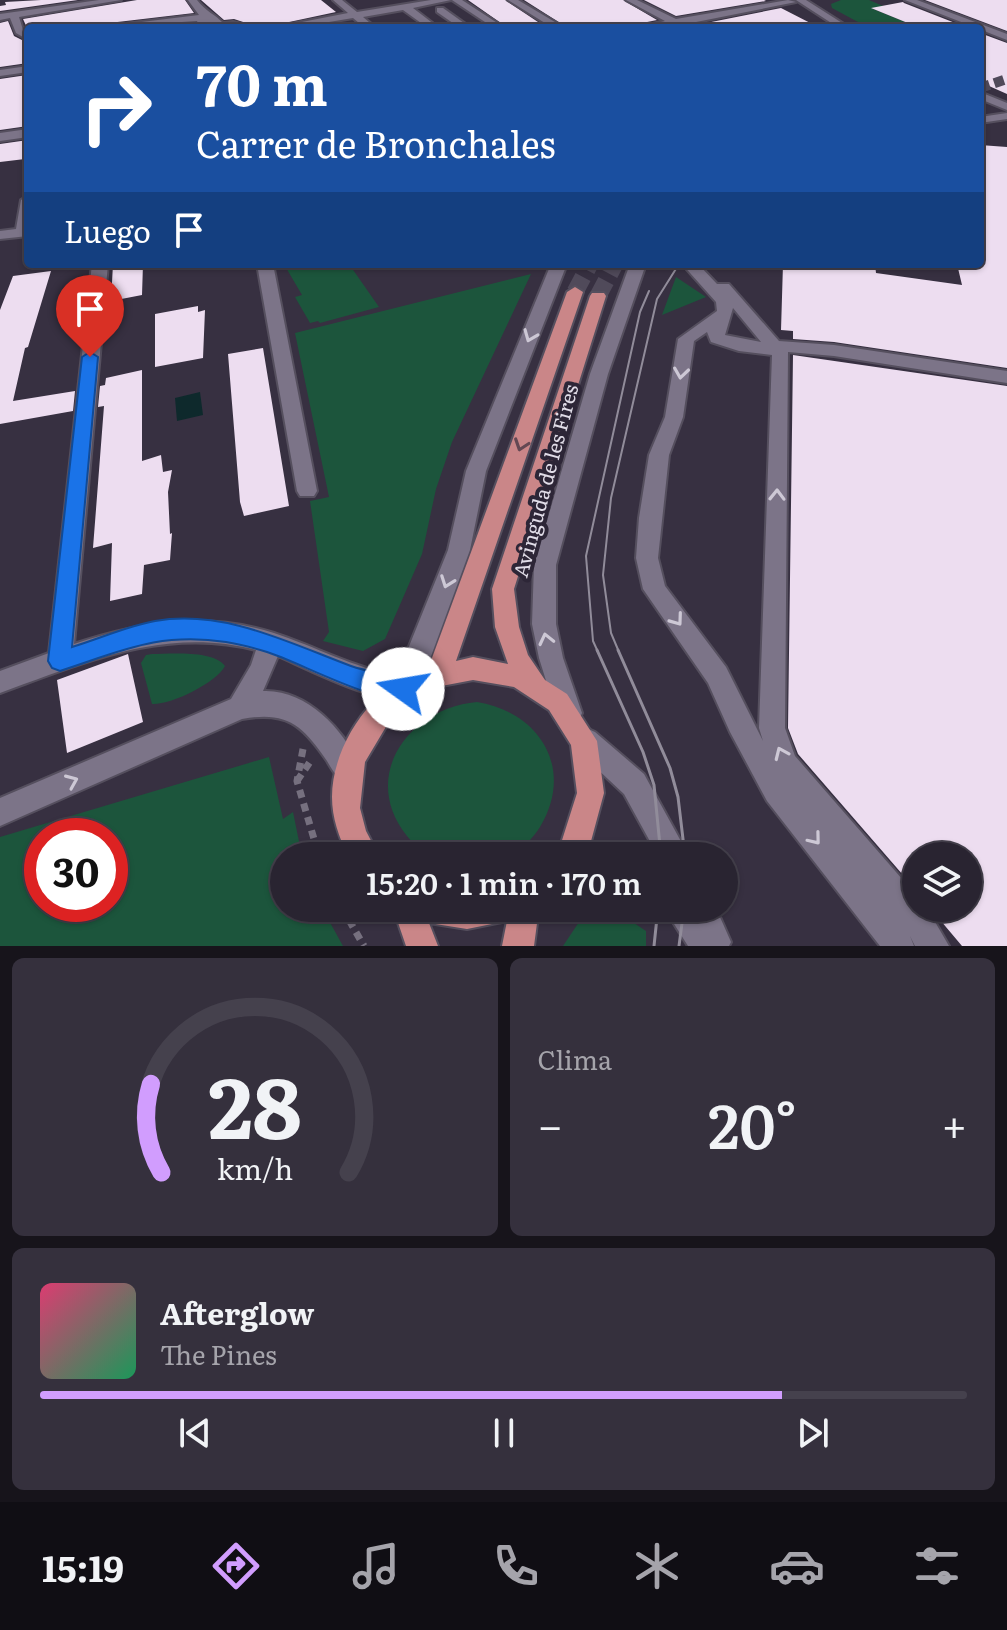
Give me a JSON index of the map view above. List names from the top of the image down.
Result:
{
  "streets": {
    "main road": ["Avinguda de les Fires"]
  },
  "page": {
    "turn": ["70 m", "Carrer de Bronchales"],
    "then": "Luego",
    "limit": "30",
    "trip": "15:20 · 1 min · 170 m",
    "tile": "Clima",
    "heat": ["−", "20°", "+"],
    "song": ["Afterglow", "The Pines"],
    "tabs": "15:19",
    "gauge": ["28", "km/h"]
  }
}
